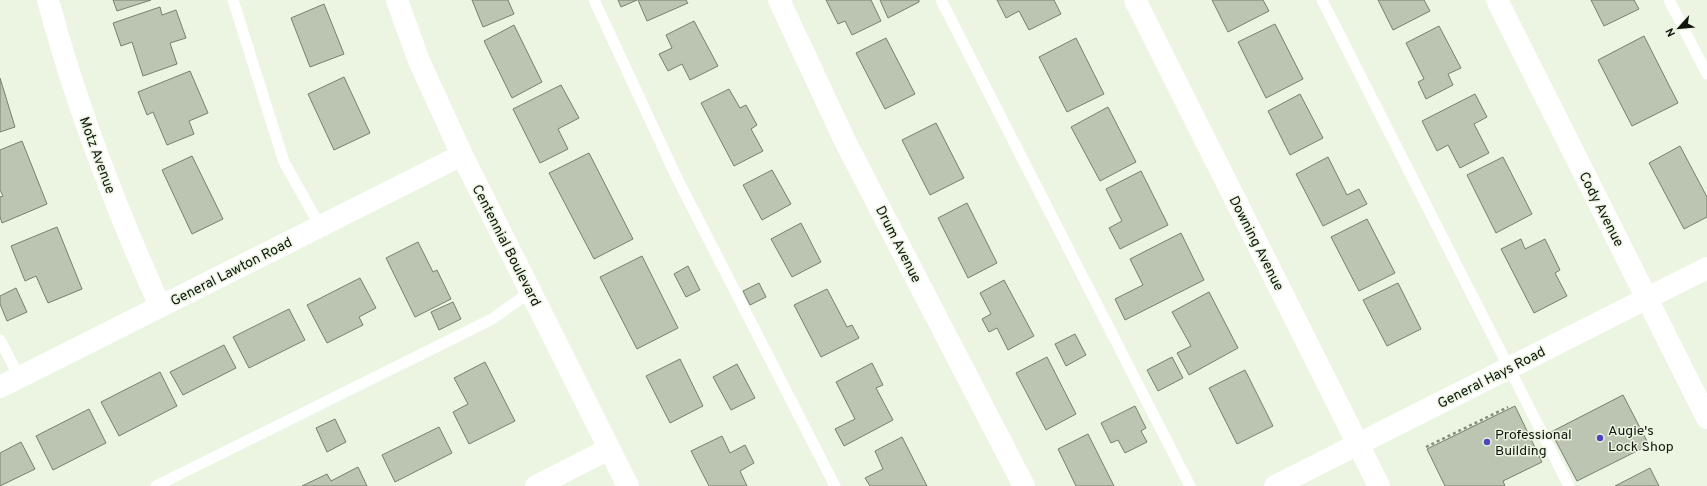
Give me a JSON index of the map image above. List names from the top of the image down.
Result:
{
  "streets": {
    "street": [
      "Motz Avenue",
      "Cody Avenue",
      "Downing Avenue",
      "Drum Avenue",
      "Centennial Boulevard",
      "General Lawton Road",
      "General Hays Road"
    ]
  },
  "crossings": [
    ["Motz Avenue", "General Lawton Road"],
    ["Cody Avenue", "General Hays Road"],
    ["Downing Avenue", "General Hays Road"],
    ["Centennial Boulevard", "General Lawton Road"]
  ],
  "places": ["Augie's Lock Shop", "Professional Building"],
  "north": "bottom left"
}
